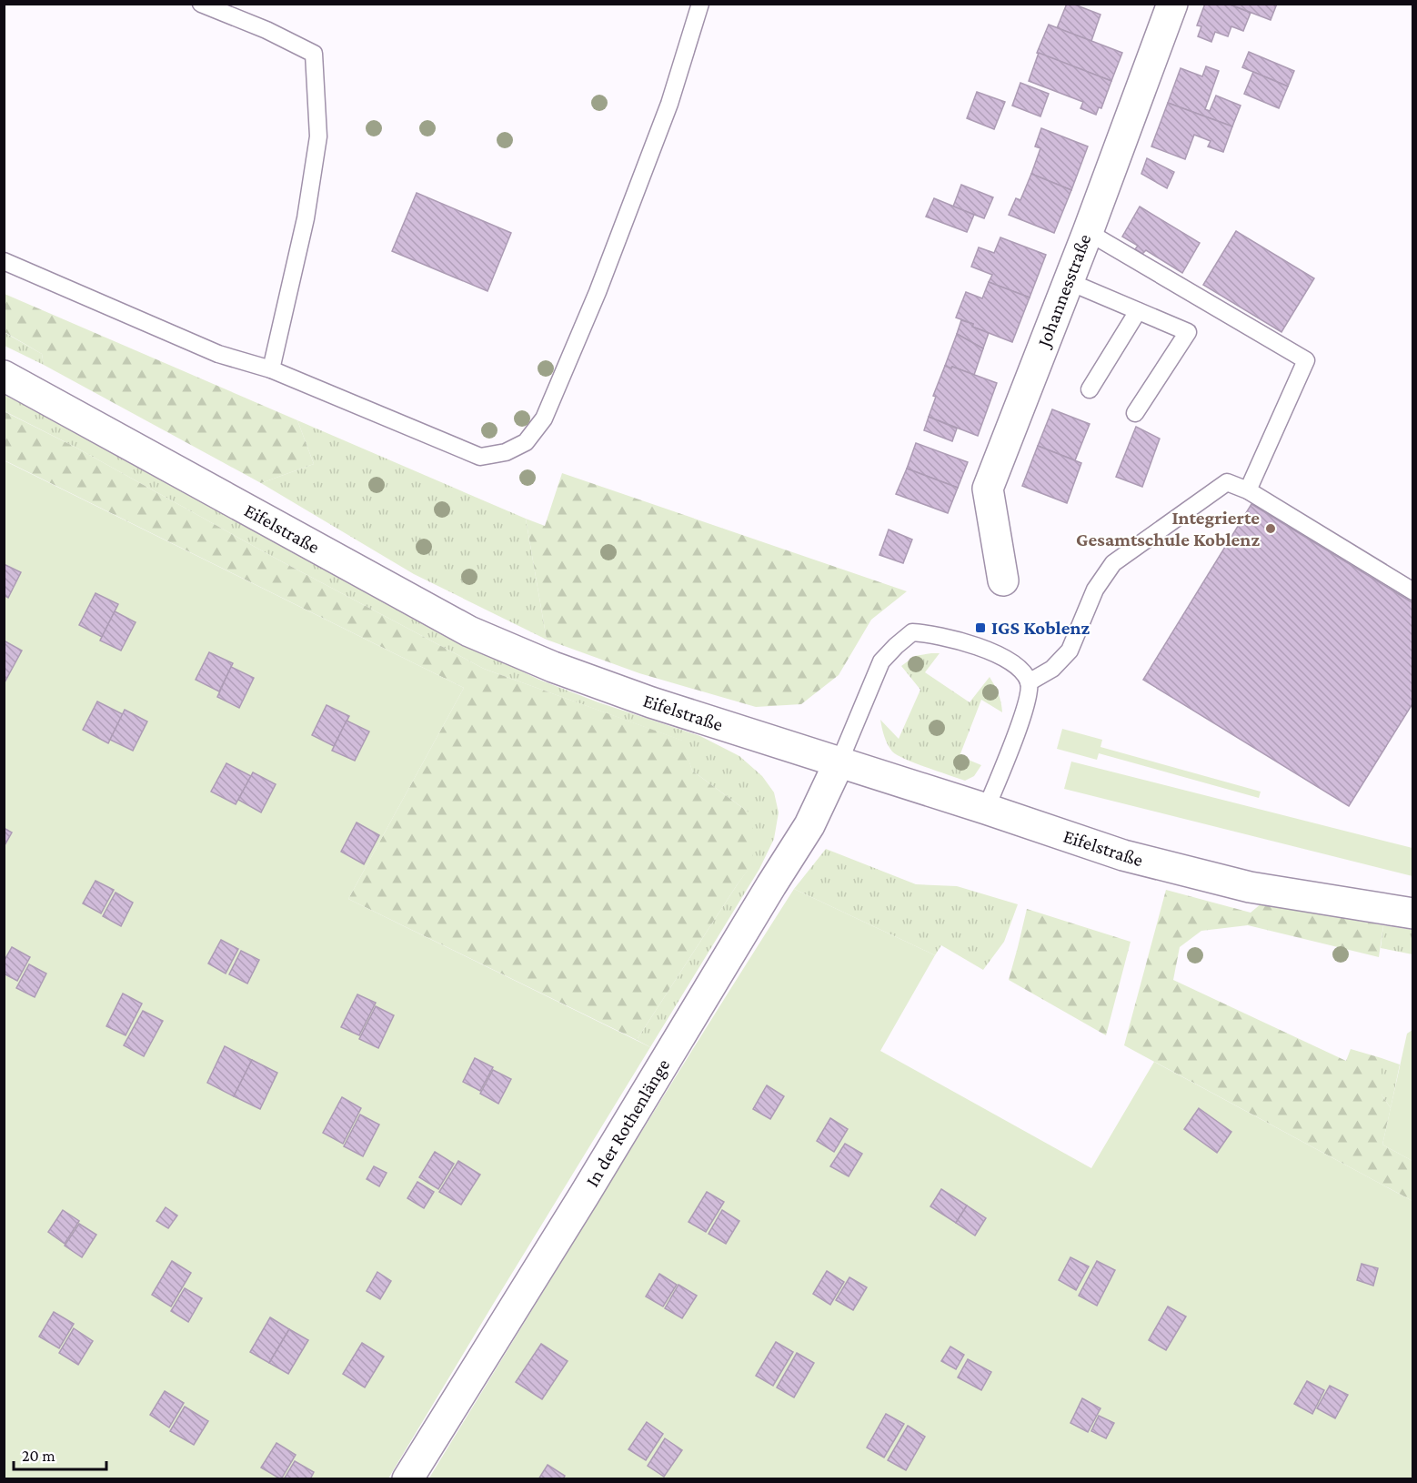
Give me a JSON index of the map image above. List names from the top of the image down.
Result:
{
  "streets": {
    "street": ["Johannesstraße", "Eifelstraße", "In der Rothenlänge"]
  },
  "crossings": [
    ["Eifelstraße", "In der Rothenlänge"]
  ],
  "places": {
    "other": ["Integrierte Gesamtschule Koblenz"],
    "transit": ["IGS Koblenz"]
  },
  "scale_bar": "20 m"
}
